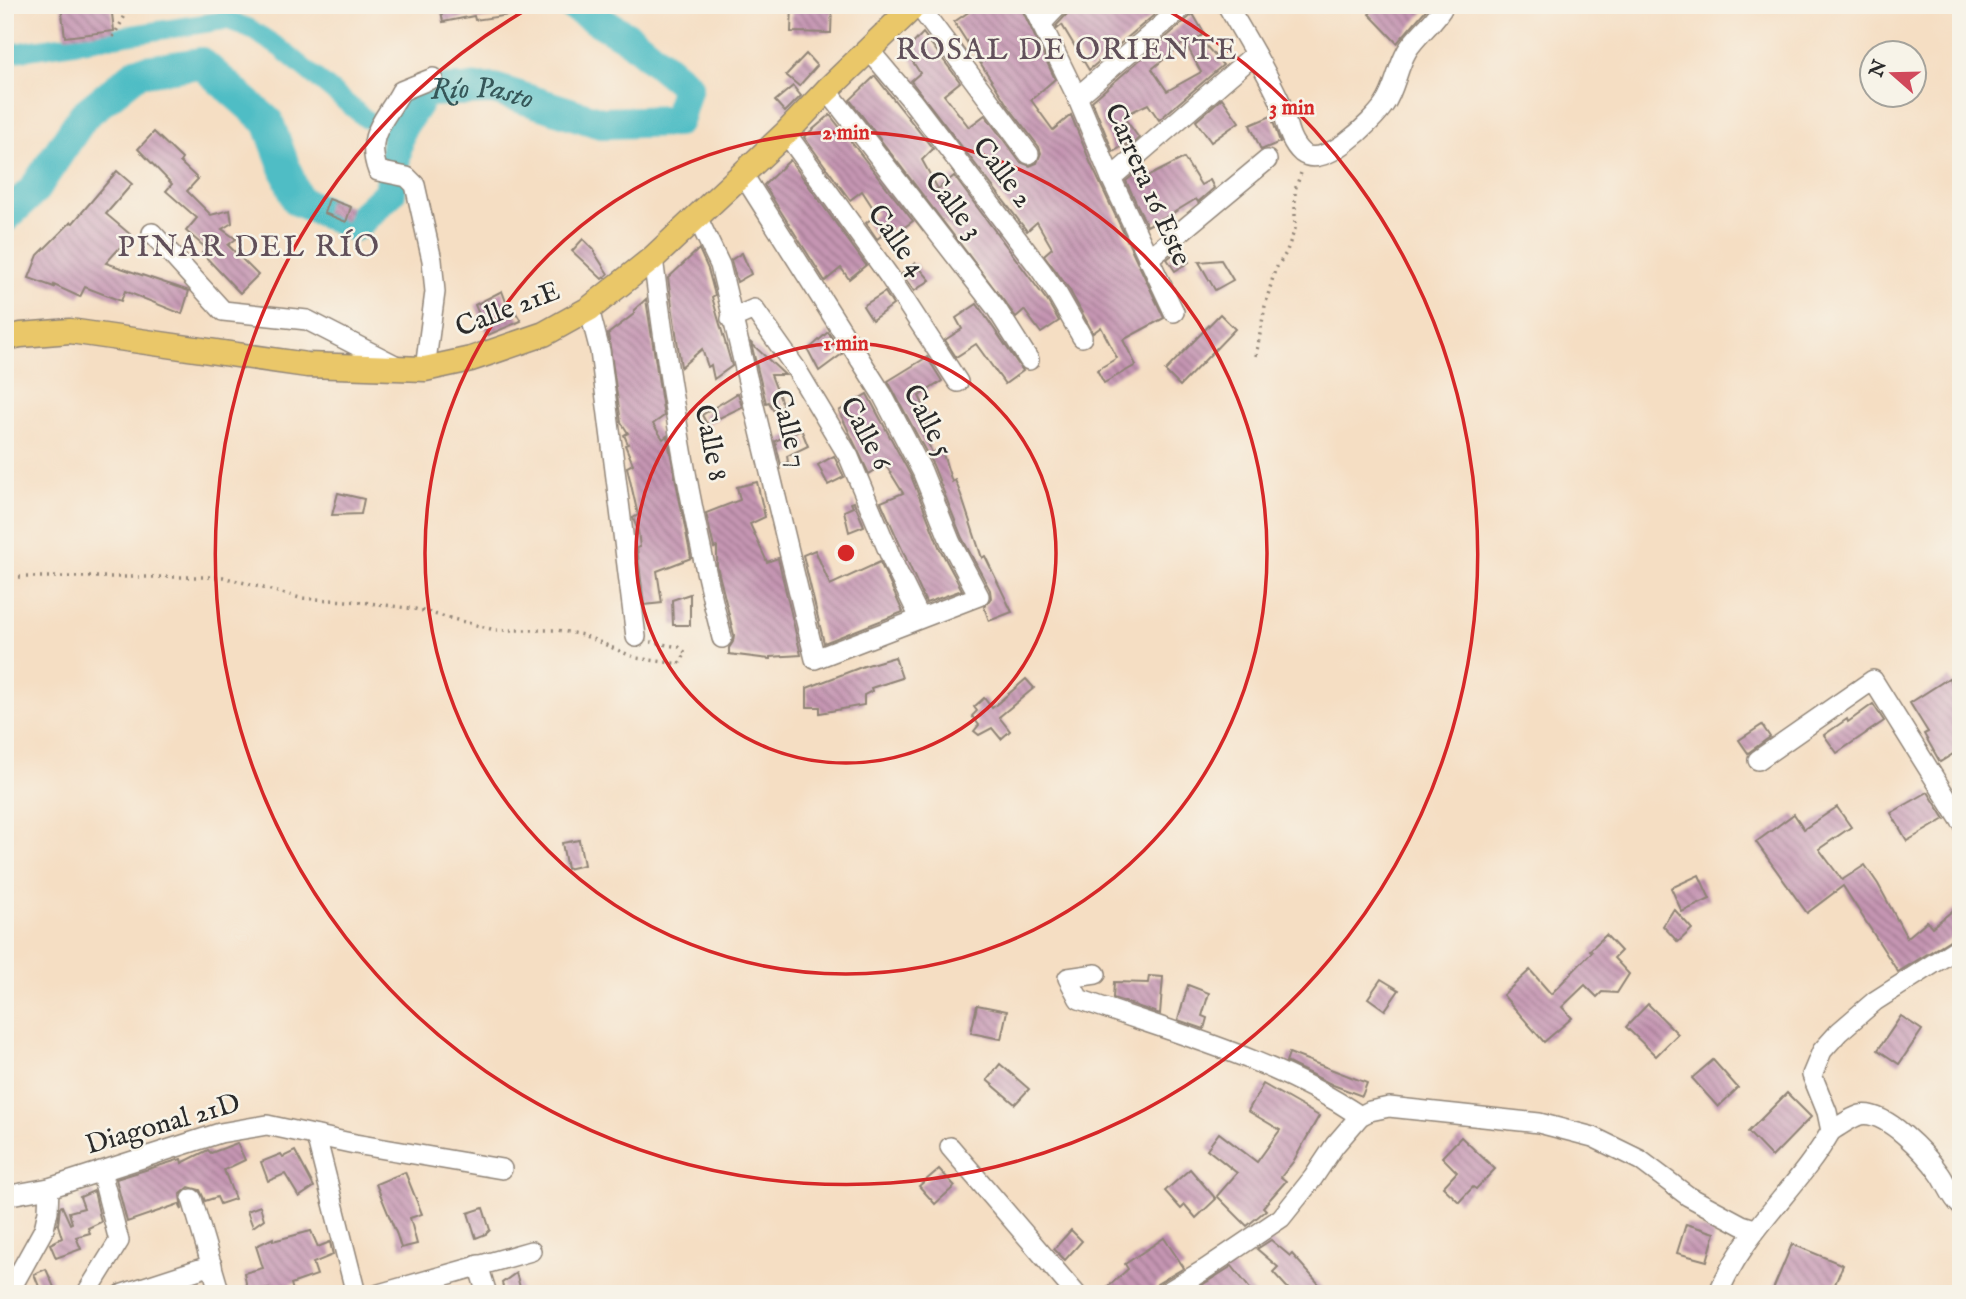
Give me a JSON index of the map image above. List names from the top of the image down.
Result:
{
  "streets": {
    "main road": ["Calle 21E"],
    "street": [
      "Calle 2",
      "Carrera 16 Este",
      "Calle 3",
      "Calle 4",
      "Calle 5",
      "Calle 7",
      "Calle 6",
      "Calle 8",
      "Diagonal 21D"
    ]
  },
  "crossings": [
    ["Calle 2", "Calle 21E"],
    ["Calle 3", "Calle 21E"],
    ["Calle 4", "Calle 21E"],
    ["Calle 21E", "Calle 5"],
    ["Calle 21E", "Calle 7"],
    ["Calle 21E", "Calle 8"],
    ["Calle 5", "Calle 7"],
    ["Calle 5", "Calle 6"],
    ["Calle 7", "Calle 6"]
  ],
  "districts": ["ROSAL DE ORIENTE", "PINAR DEL RÍO"],
  "water": ["Río Pasto"],
  "north": "left",
  "rings": ["3 min", "2 min", "1 min"]
}
